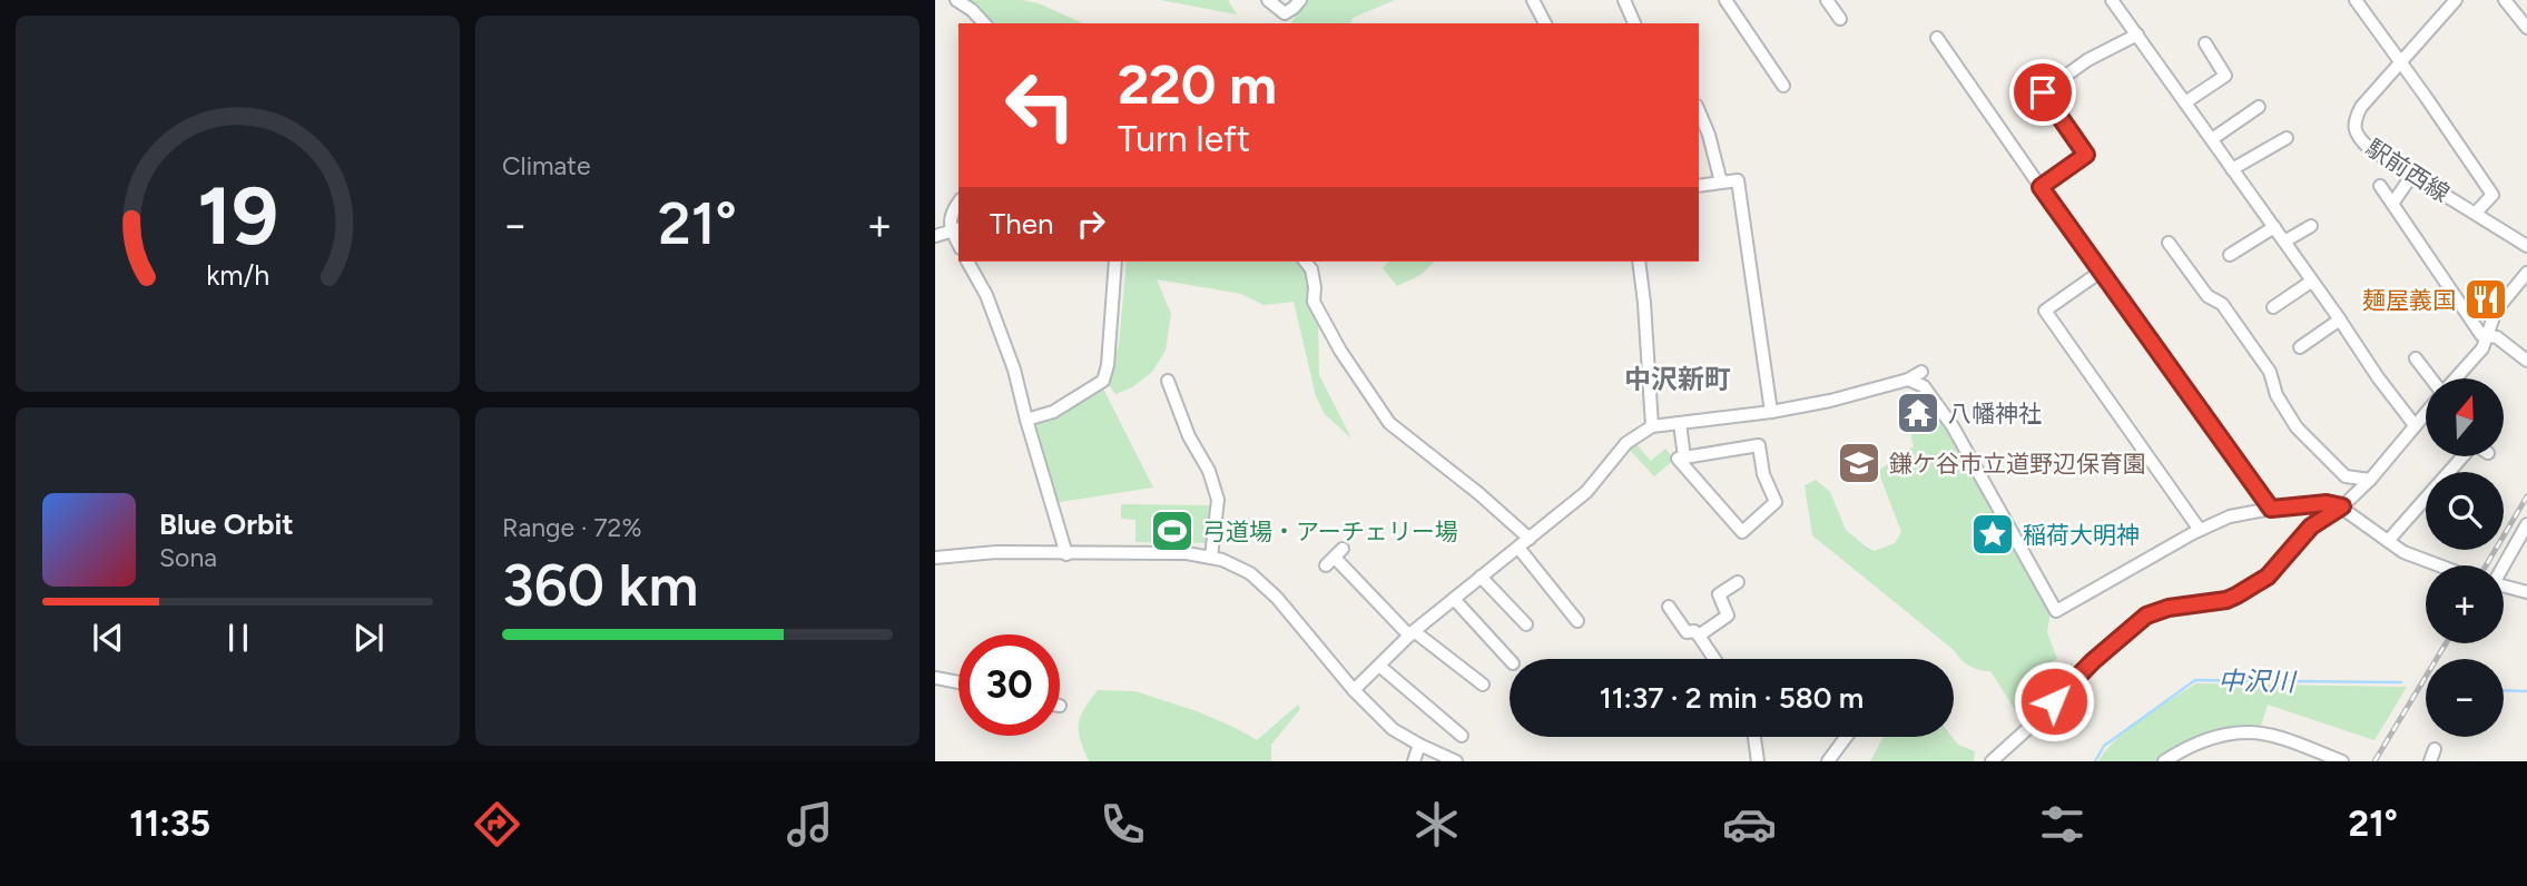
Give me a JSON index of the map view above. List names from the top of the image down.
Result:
{
  "streets": {
    "street": ["駅前西線"]
  },
  "districts": ["中沢新町"],
  "water": ["中沢川"],
  "places": {
    "restaurant": ["麺屋義国"],
    "temple": ["八幡神社"],
    "school or university": ["鎌ケ谷市立道野辺保育園"],
    "sports": ["弓道場・アーチェリー場"],
    "place": ["稲荷大明神"]
  },
  "north": "top",
  "page": {
    "tile": [
      "Climate",
      ["Range · 72%", "360 km"]
    ],
    "turn": ["220 m", "Turn left"],
    "then": "Then",
    "heat": ["−", "21°", "+"],
    "map_buttons": ["+", "−"],
    "song": ["Blue Orbit", "Sona"],
    "limit": "30",
    "trip": "11:37 · 2 min · 580 m",
    "tabs": ["11:35", "21°"],
    "gauge": ["19", "km/h"]
  }
}
